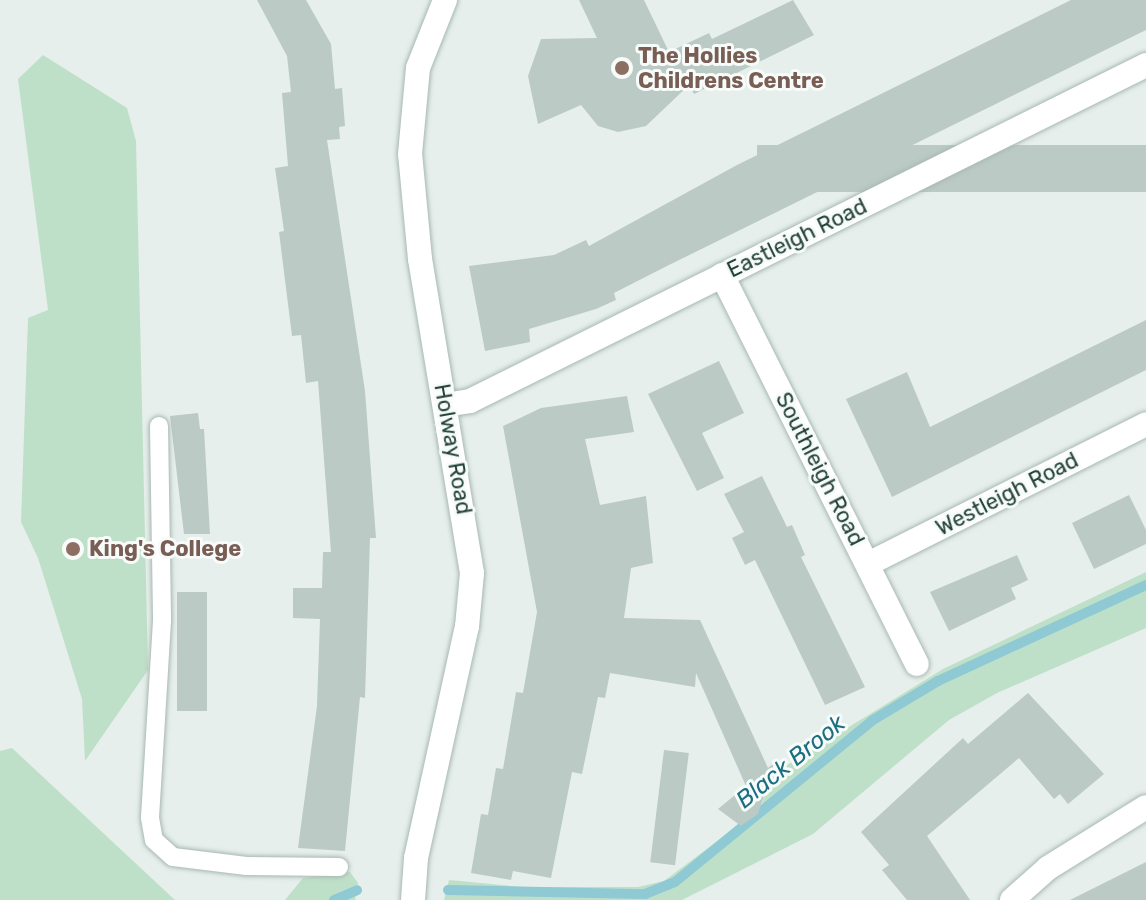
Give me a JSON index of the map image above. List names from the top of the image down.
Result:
{
  "streets": {
    "street": [
      "Eastleigh Road",
      "Holway Road",
      "Southleigh Road",
      "Westleigh Road"
    ]
  },
  "crossings": [
    ["Eastleigh Road", "Holway Road"],
    ["Eastleigh Road", "Southleigh Road"],
    ["Southleigh Road", "Westleigh Road"]
  ],
  "water": ["Black Brook"],
  "places": ["The Hollies Childrens Centre", "King's College"]
}
